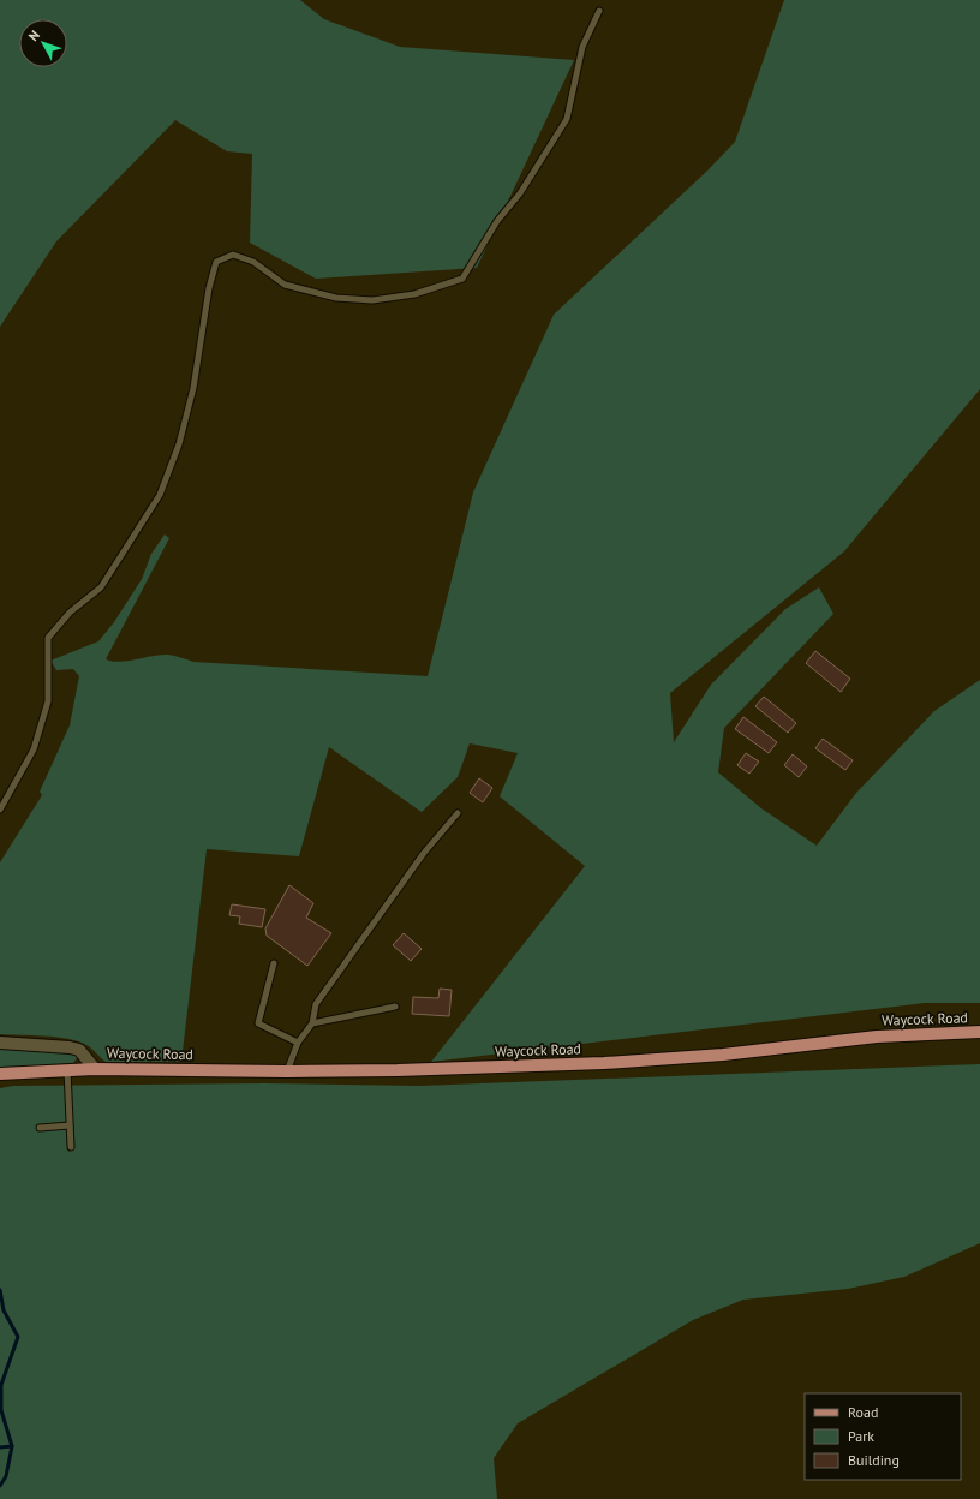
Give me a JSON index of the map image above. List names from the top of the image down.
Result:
{
  "streets": {
    "main road": ["Waycock Road"]
  },
  "legend": ["Road", "Park", "Building"],
  "north": "top left"
}
